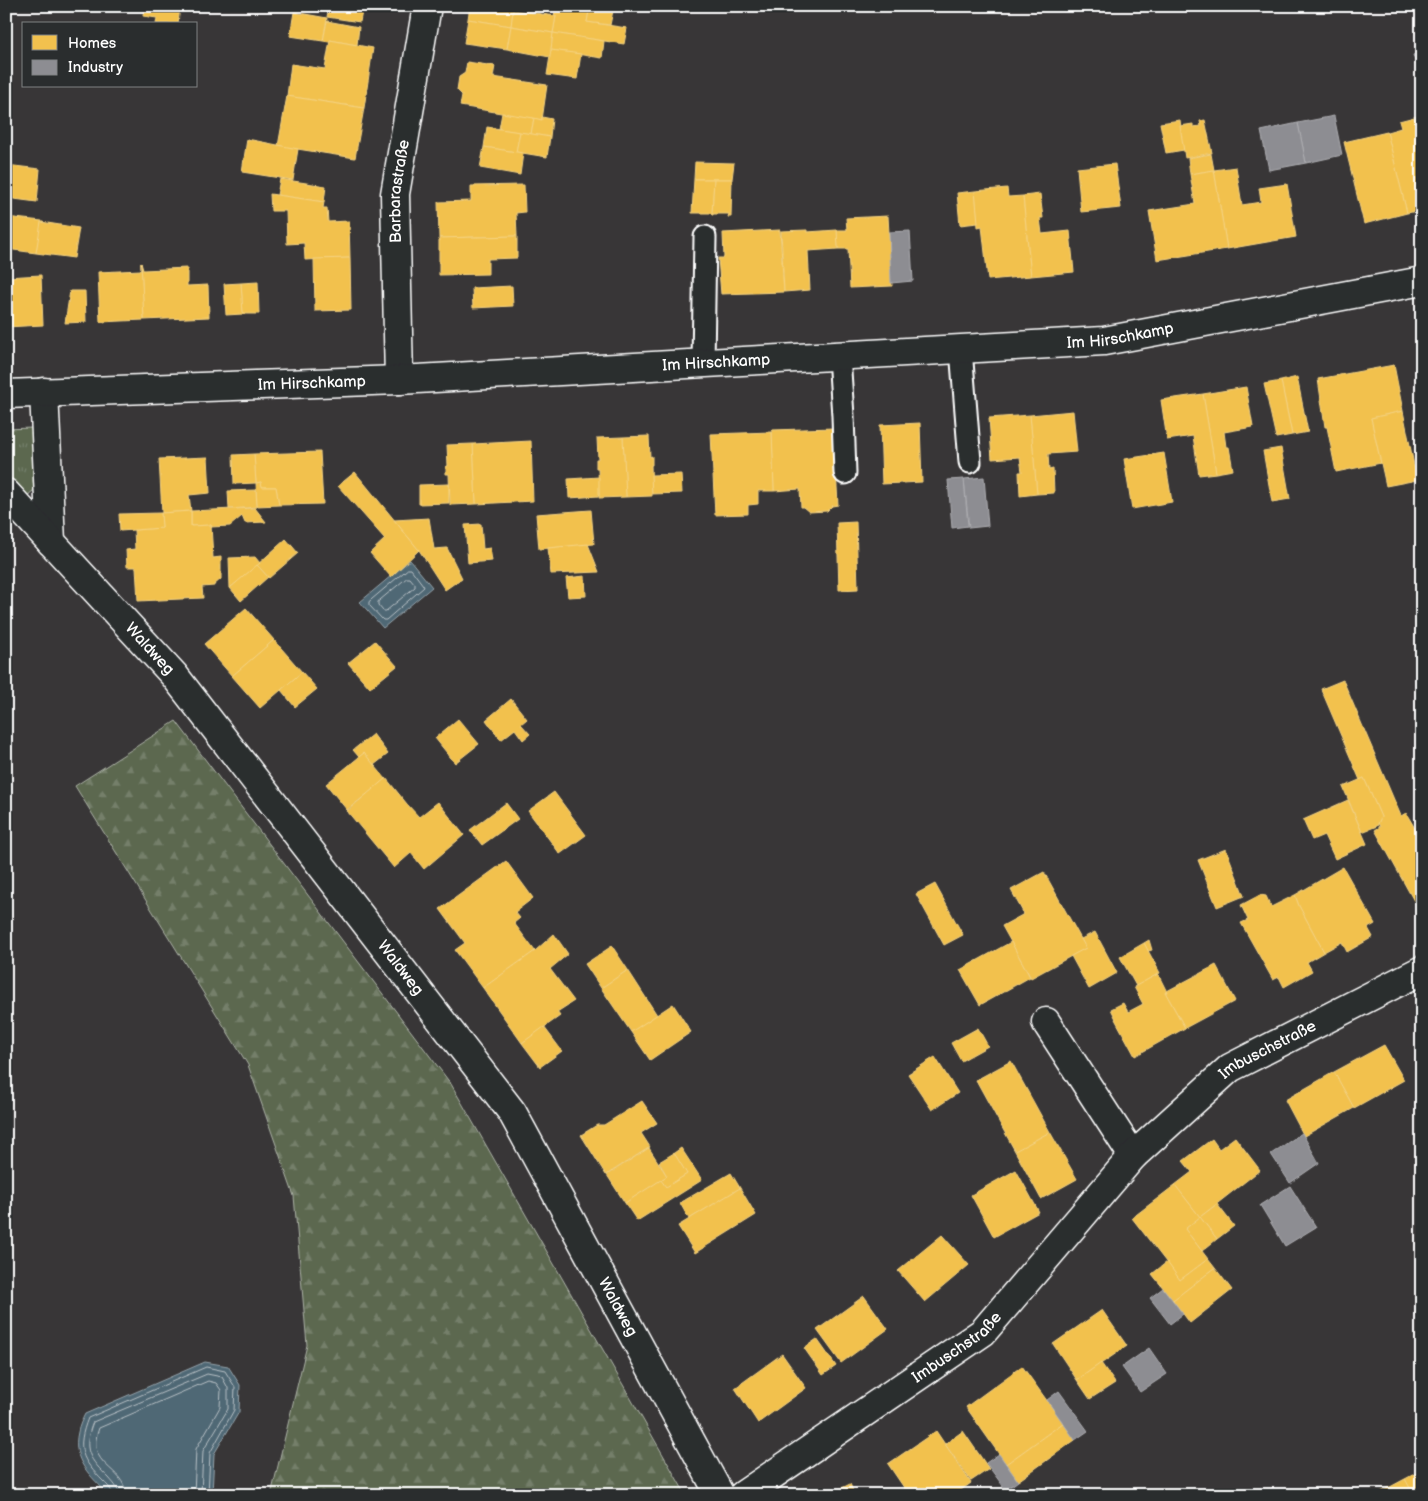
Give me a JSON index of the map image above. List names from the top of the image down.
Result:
{
  "streets": {
    "street": [
      "Barbarastraße",
      "Im Hirschkamp",
      "Waldweg",
      "Imbuschstraße"
    ]
  },
  "crossings": [
    ["Barbarastraße", "Im Hirschkamp"]
  ],
  "legend": ["Homes", "Industry"]
}
